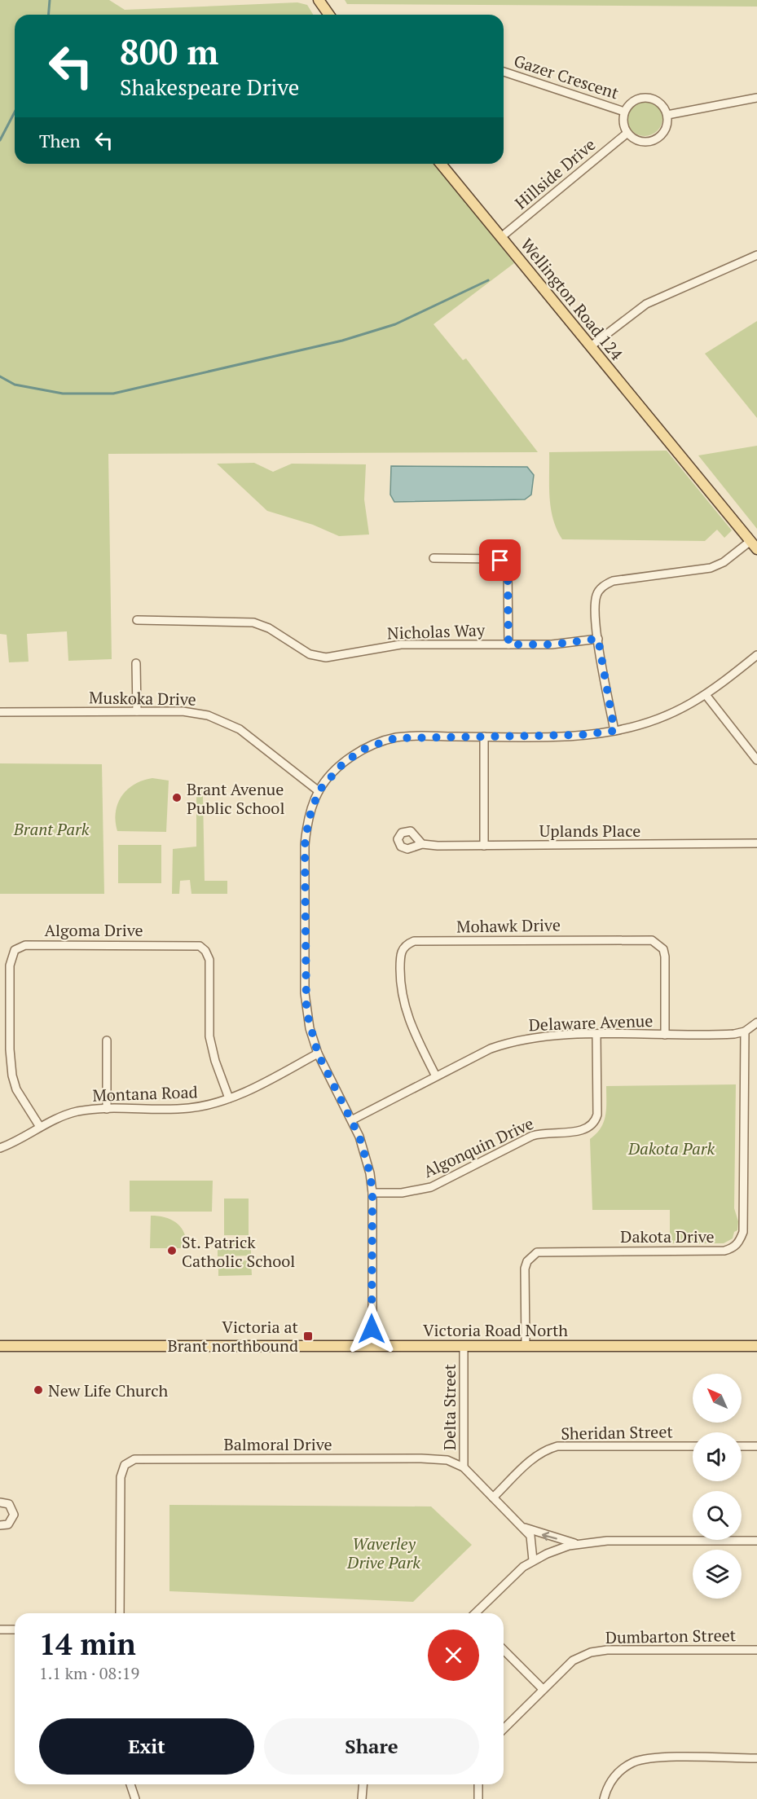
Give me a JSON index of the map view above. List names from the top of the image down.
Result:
{
  "streets": {
    "main road": ["Wellington Road 124", "Victoria Road North"],
    "street": [
      "Gazer Crescent",
      "Hillside Drive",
      "Nicholas Way",
      "Muskoka Drive",
      "Uplands Place",
      "Mohawk Drive",
      "Algoma Drive",
      "Delaware Avenue",
      "Montana Road",
      "Algonquin Drive",
      "Dakota Drive",
      "Delta Street",
      "Sheridan Street",
      "Balmoral Drive",
      "Dumbarton Street"
    ]
  },
  "crossings": [
    ["Gazer Crescent", "Hillside Drive"],
    ["Hillside Drive", "Wellington Road 124"],
    ["Mohawk Drive", "Delaware Avenue"],
    ["Algoma Drive", "Montana Road"],
    ["Delaware Avenue", "Algonquin Drive"],
    ["Delaware Avenue", "Dakota Drive"],
    ["Dakota Drive", "Victoria Road North"],
    ["Victoria Road North", "Delta Street"],
    ["Delta Street", "Balmoral Drive"],
    ["Sheridan Street", "Balmoral Drive"]
  ],
  "parks": ["Brant Park", "Dakota Park", "Waverley Drive Park"],
  "places": {
    "other": ["Brant Avenue Public School", "St. Patrick Catholic School", "New Life Church"],
    "transit": ["Victoria at Brant northbound"]
  },
  "north": "top left",
  "page": {
    "turn": ["800 m", "Shakespeare Drive"],
    "then": "Then",
    "heading": ["14 min", "1.1 km · 08:19"],
    "buttons": ["Exit", "Share"]
  }
}
